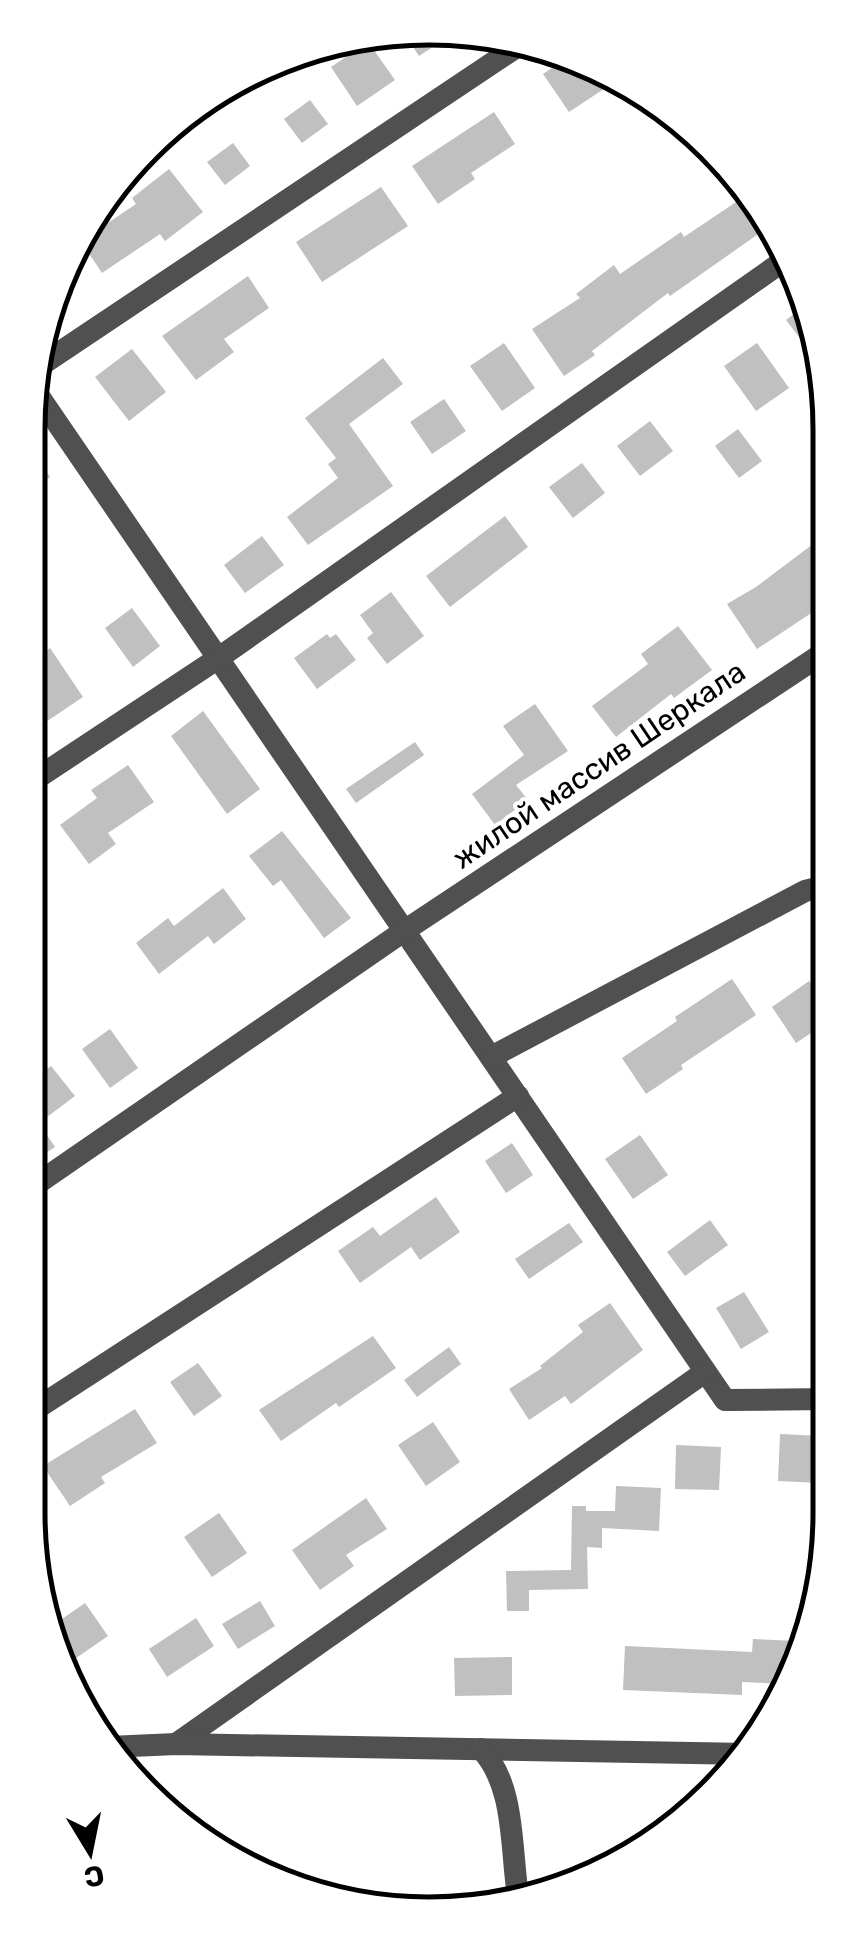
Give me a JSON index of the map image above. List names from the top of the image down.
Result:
{
  "streets": {
    "street": ["жилой массив Шеркала"]
  },
  "north": "bottom"
}
